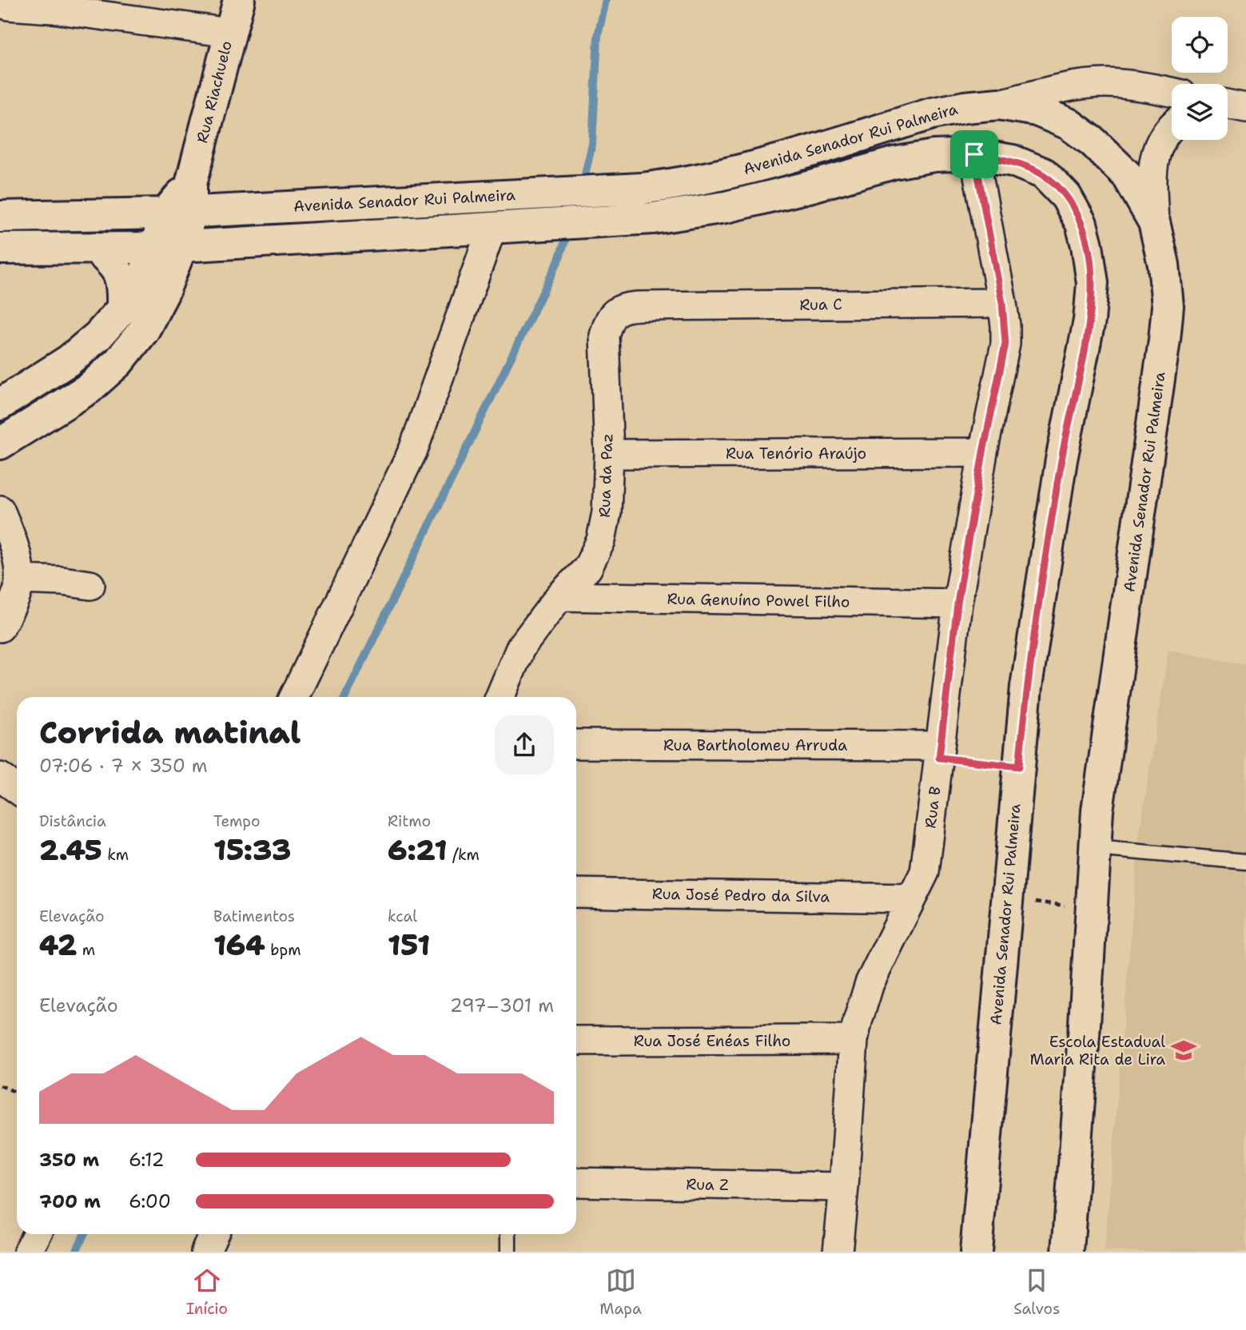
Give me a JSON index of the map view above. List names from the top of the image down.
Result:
{
  "streets": {
    "main road": ["Rua Riachuelo", "Avenida Senador Rui Palmeira"],
    "street": [
      "Rua C",
      "Rua Tenório Araújo",
      "Rua da Paz",
      "Rua Genuíno Powel Filho",
      "Rua Bartholomeu Arruda",
      "Rua B",
      "Rua José Pedro da Silva",
      "Rua José Enéas Filho",
      "Rua Z"
    ]
  },
  "crossings": [
    ["Rua Riachuelo", "Avenida Senador Rui Palmeira"],
    ["Avenida Senador Rui Palmeira", "Rua B"],
    ["Rua C", "Rua da Paz"],
    ["Rua C", "Rua B"],
    ["Rua Tenório Araújo", "Rua da Paz"],
    ["Rua Tenório Araújo", "Rua B"],
    ["Rua da Paz", "Rua Genuíno Powel Filho"],
    ["Rua Genuíno Powel Filho", "Rua B"],
    ["Rua Bartholomeu Arruda", "Rua B"],
    ["Rua B", "Rua José Pedro da Silva"],
    ["Rua B", "Rua José Enéas Filho"],
    ["Rua B", "Rua Z"]
  ],
  "places": {
    "school or university": ["Escola Estadual Maria Rita de Lira"]
  },
  "page": {
    "heading": ["Corrida matinal", "07:06 · 7 × 350 m"],
    "stats": [
      ["Distância", "2.45 km"],
      ["Tempo", "15:33"],
      ["Ritmo", "6:21 /km"],
      ["Elevação", "42 m"],
      ["Batimentos", "164 bpm"],
      ["kcal", "151"]
    ],
    "chart": ["Elevação", "297–301 m"],
    "list": [
      {
        "name": "350 m",
        "note": "6:12"
      },
      {
        "name": "700 m",
        "note": "6:00"
      }
    ],
    "tabs": ["Início", "Mapa", "Salvos"]
  }
}
